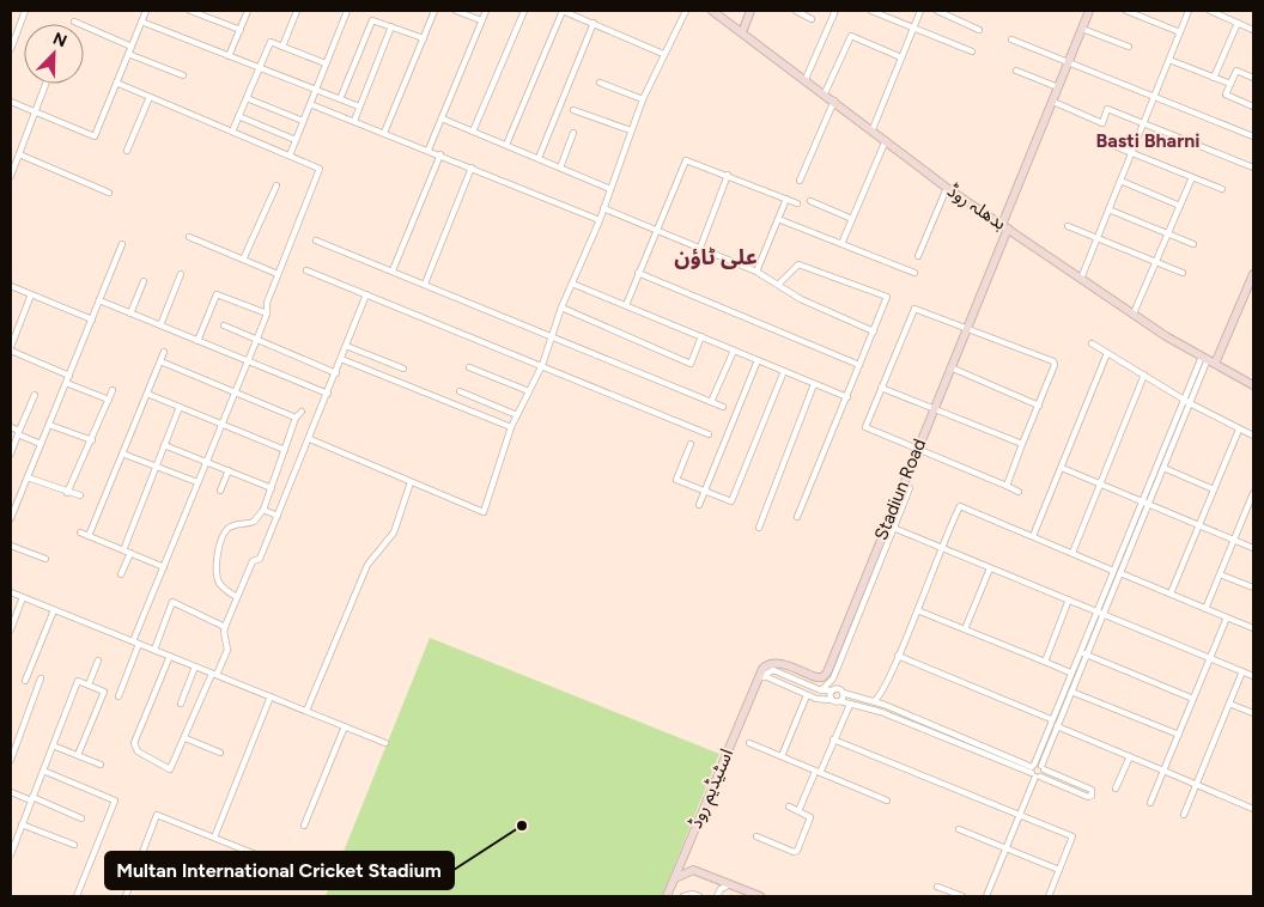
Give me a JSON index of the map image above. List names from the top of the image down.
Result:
{
  "streets": {
    "main road": ["بدھلہ روڈ", "Stadiun Road", "اسٹیڈیم روڈ"]
  },
  "crossings": [
    ["بدھلہ روڈ", "Stadiun Road"],
    ["Stadiun Road", "اسٹیڈیم روڈ"]
  ],
  "districts": ["Basti Bharni", "علی ٹاؤن"],
  "places": ["Multan International Cricket Stadium"],
  "north": "top right"
}
